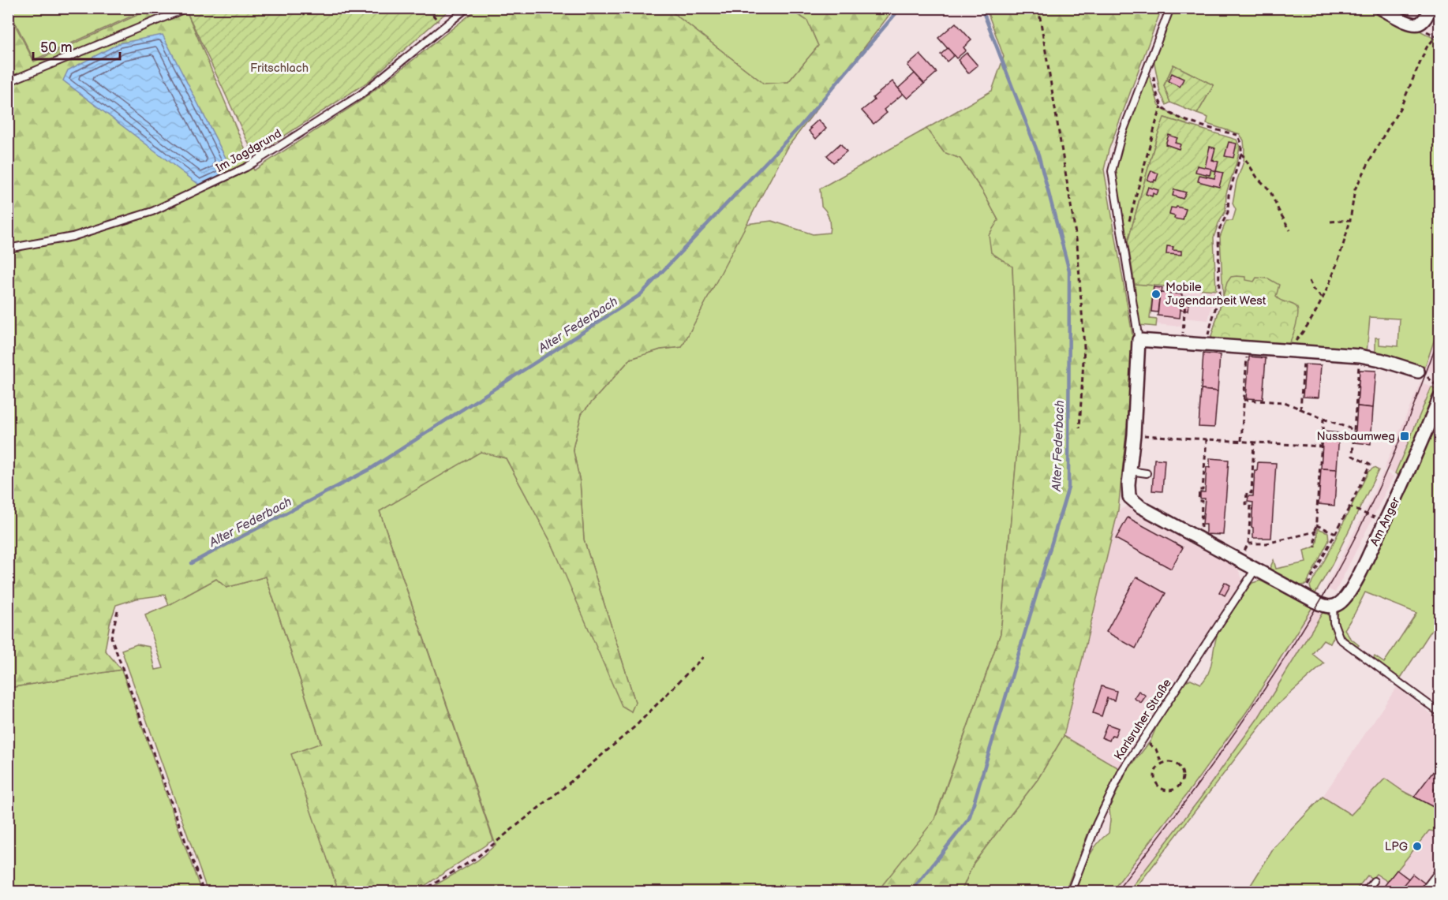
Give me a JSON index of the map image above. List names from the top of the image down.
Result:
{
  "streets": {
    "street": ["Am Anger"],
    "lane": ["Im Jagdgrund", "Karlsruher Straße"]
  },
  "water": ["Alter Federbach"],
  "parks": ["Fritschlach"],
  "places": {
    "other": ["Mobile Jugendarbeit West", "LPG"],
    "transit": ["Nussbaumweg"]
  },
  "scale_bar": "50 m"
}
